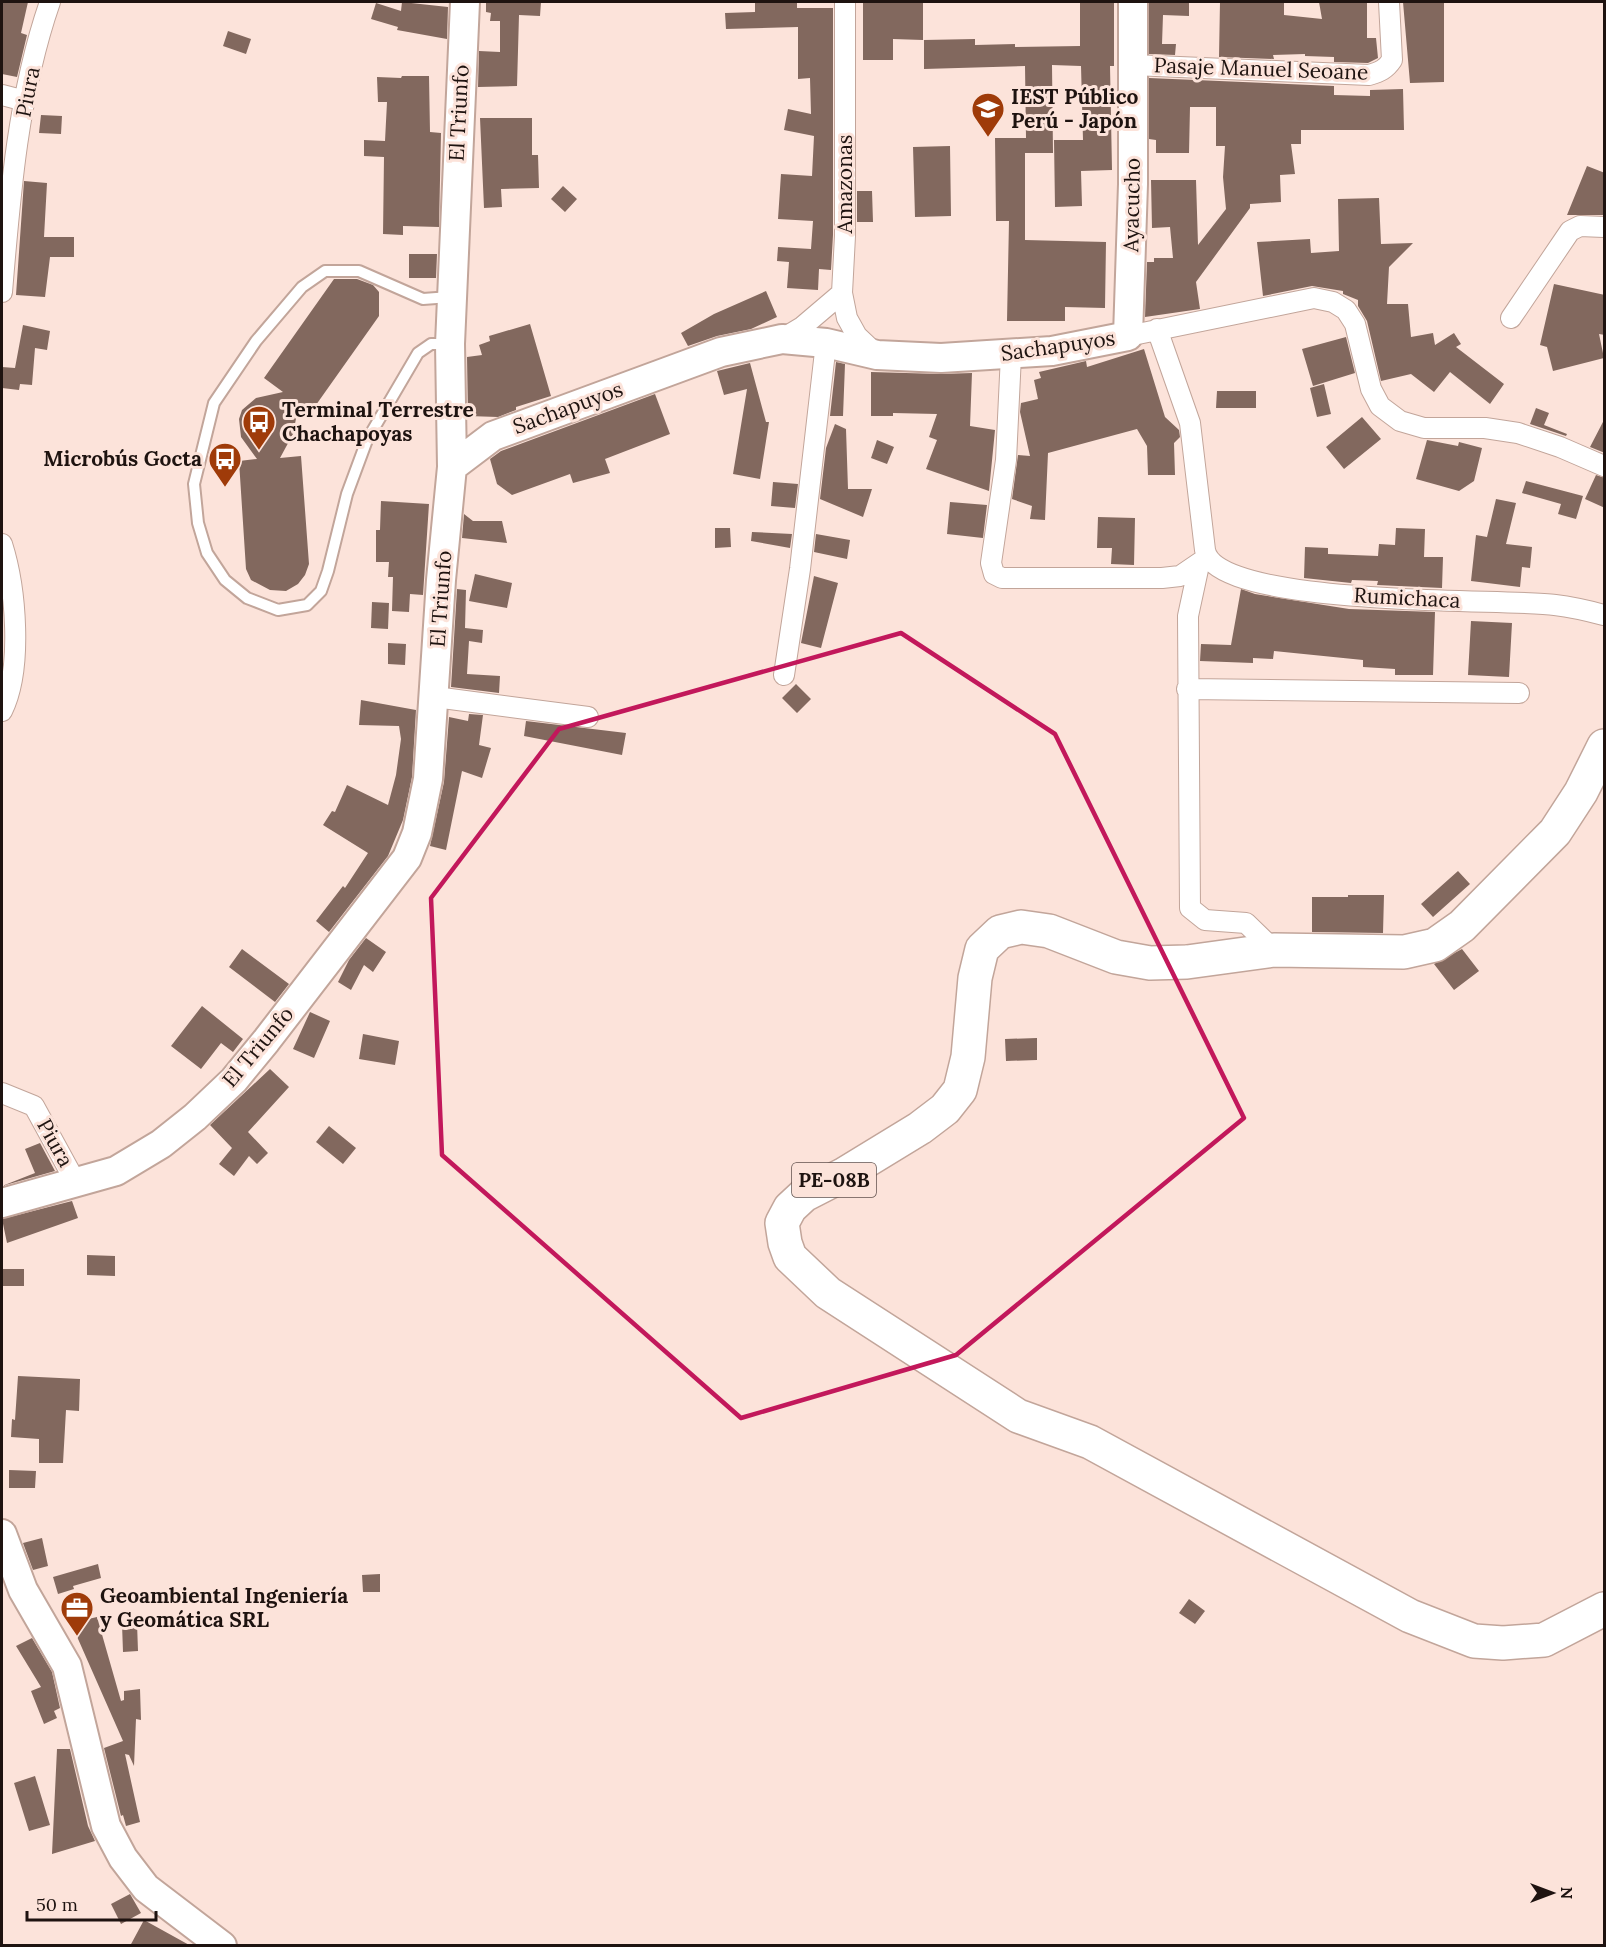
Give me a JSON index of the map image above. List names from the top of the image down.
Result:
{
  "streets": {
    "highway": ["PE-08B"],
    "main road": ["El Triunfo", "Ayacucho", "Sachapuyos"],
    "street": [
      "Pasaje Manuel Seoane",
      "Piura",
      "Amazonas",
      "Rumichaca"
    ]
  },
  "crossings": [
    ["Pasaje Manuel Seoane", "Ayacucho"],
    ["Piura", "El Triunfo"],
    ["El Triunfo", "Sachapuyos"],
    ["Amazonas", "Sachapuyos"],
    ["Ayacucho", "Sachapuyos"]
  ],
  "places": {
    "school or university": ["IEST Público Perú - Japón"],
    "bus stop": ["Terminal Terrestre Chachapoyas", "Microbús Gocta"],
    "office": ["Geoambiental Ingeniería y Geomática SRL"]
  },
  "scale_bar": "50 m",
  "north": "right"
}
